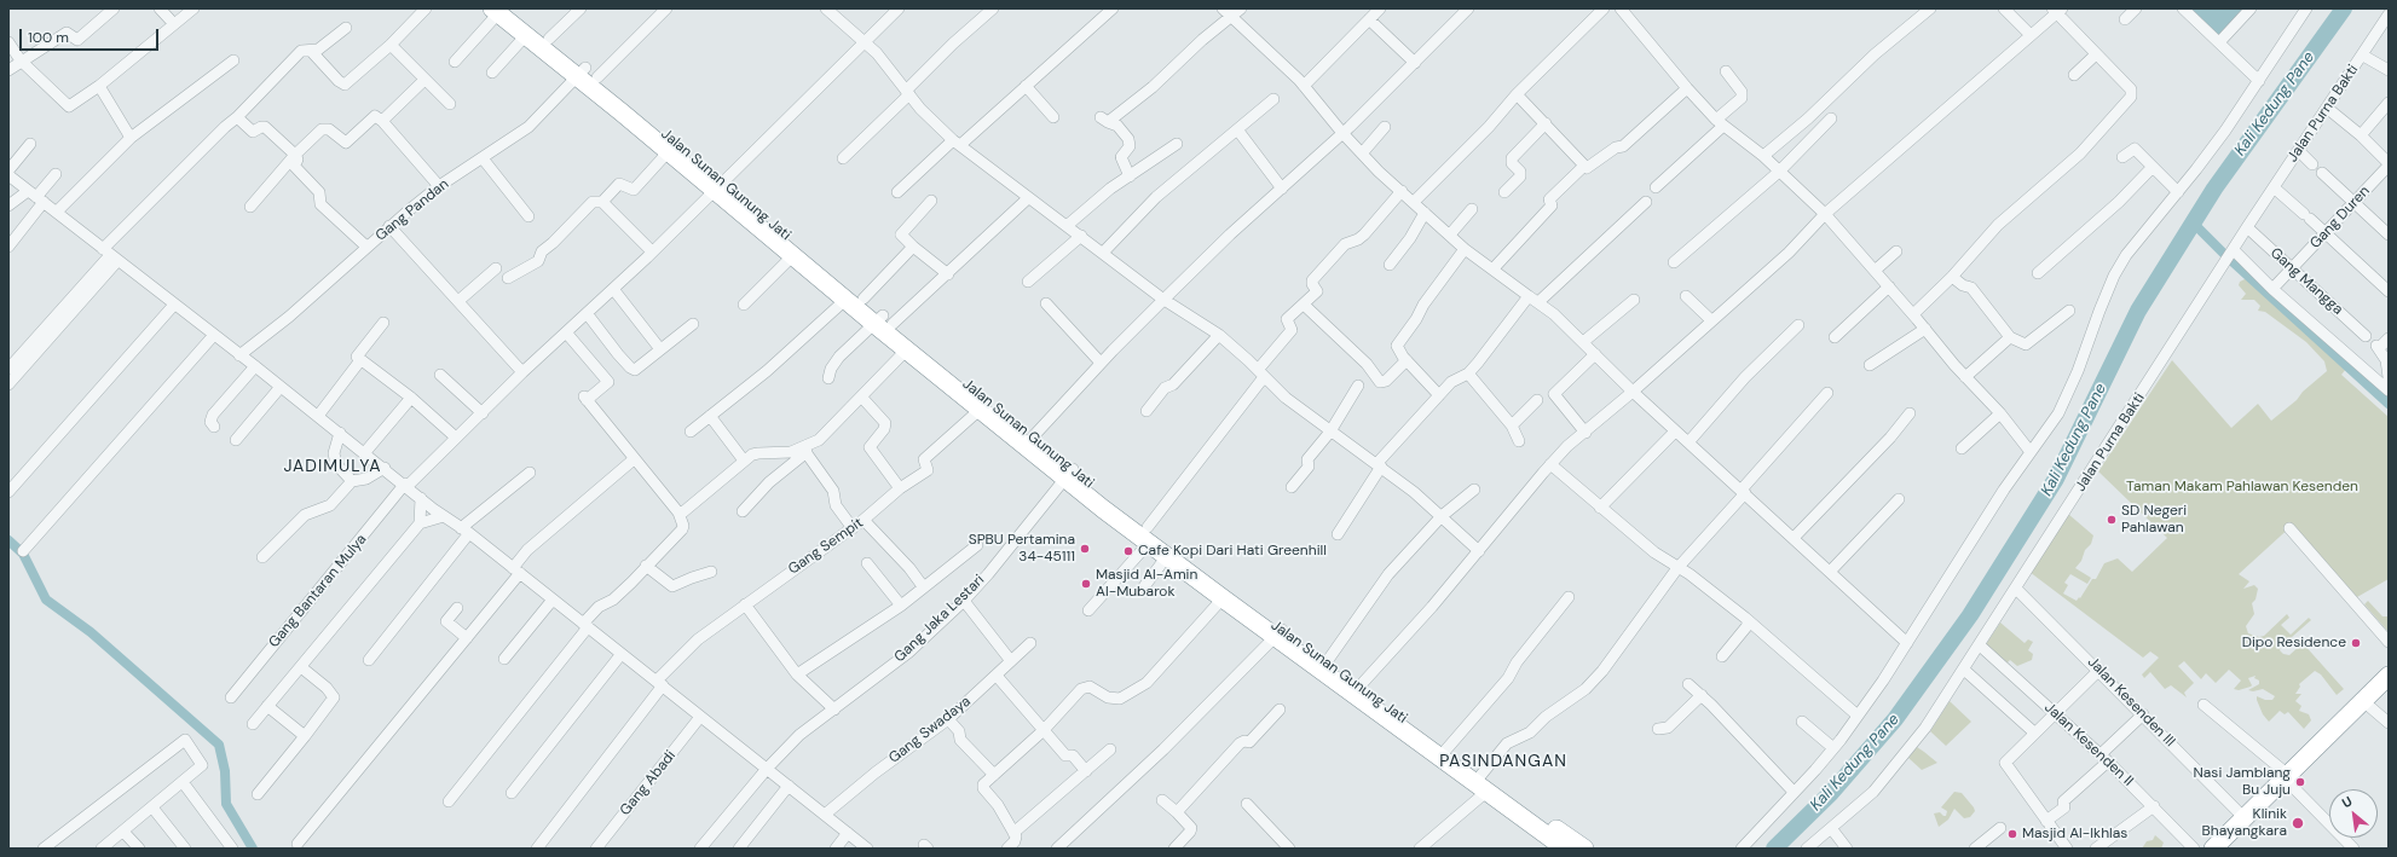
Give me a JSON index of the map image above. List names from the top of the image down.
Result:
{
  "streets": {
    "highway": ["Jalan Sunan Gunung Jati"],
    "street": [
      "Jalan Purna Bakti",
      "Gang Pandan",
      "Gang Duren",
      "Gang Mangga",
      "Gang Sempit",
      "Gang Bantaran Mulya",
      "Gang Jaka Lestari",
      "Jalan Kesenden III",
      "Gang Swadaya",
      "Jalan Kesenden II",
      "Gang Abadi"
    ]
  },
  "crossings": [
    ["Jalan Purna Bakti", "Gang Mangga"],
    ["Jalan Purna Bakti", "Jalan Kesenden III"],
    ["Jalan Purna Bakti", "Jalan Kesenden II"],
    ["Jalan Sunan Gunung Jati", "Gang Bantaran Mulya"],
    ["Gang Duren", "Gang Mangga"]
  ],
  "districts": ["JADIMULYA", "PASINDANGAN"],
  "water": ["Kali Kedung Pane"],
  "parks": ["Taman Makam Pahlawan Kesenden"],
  "places": [
    "SD Negeri Pahlawan",
    "SPBU Pertamina 34-45111",
    "Cafe Kopi Dari Hati Greenhill",
    "Masjid Al-Amin Al-Mubarok",
    "Dipo Residence",
    "Nasi Jamblang Bu Juju",
    "Klinik Bhayangkara",
    "Masjid Al-Ikhlas"
  ],
  "scale_bar": "100 m",
  "north": "top left"
}
